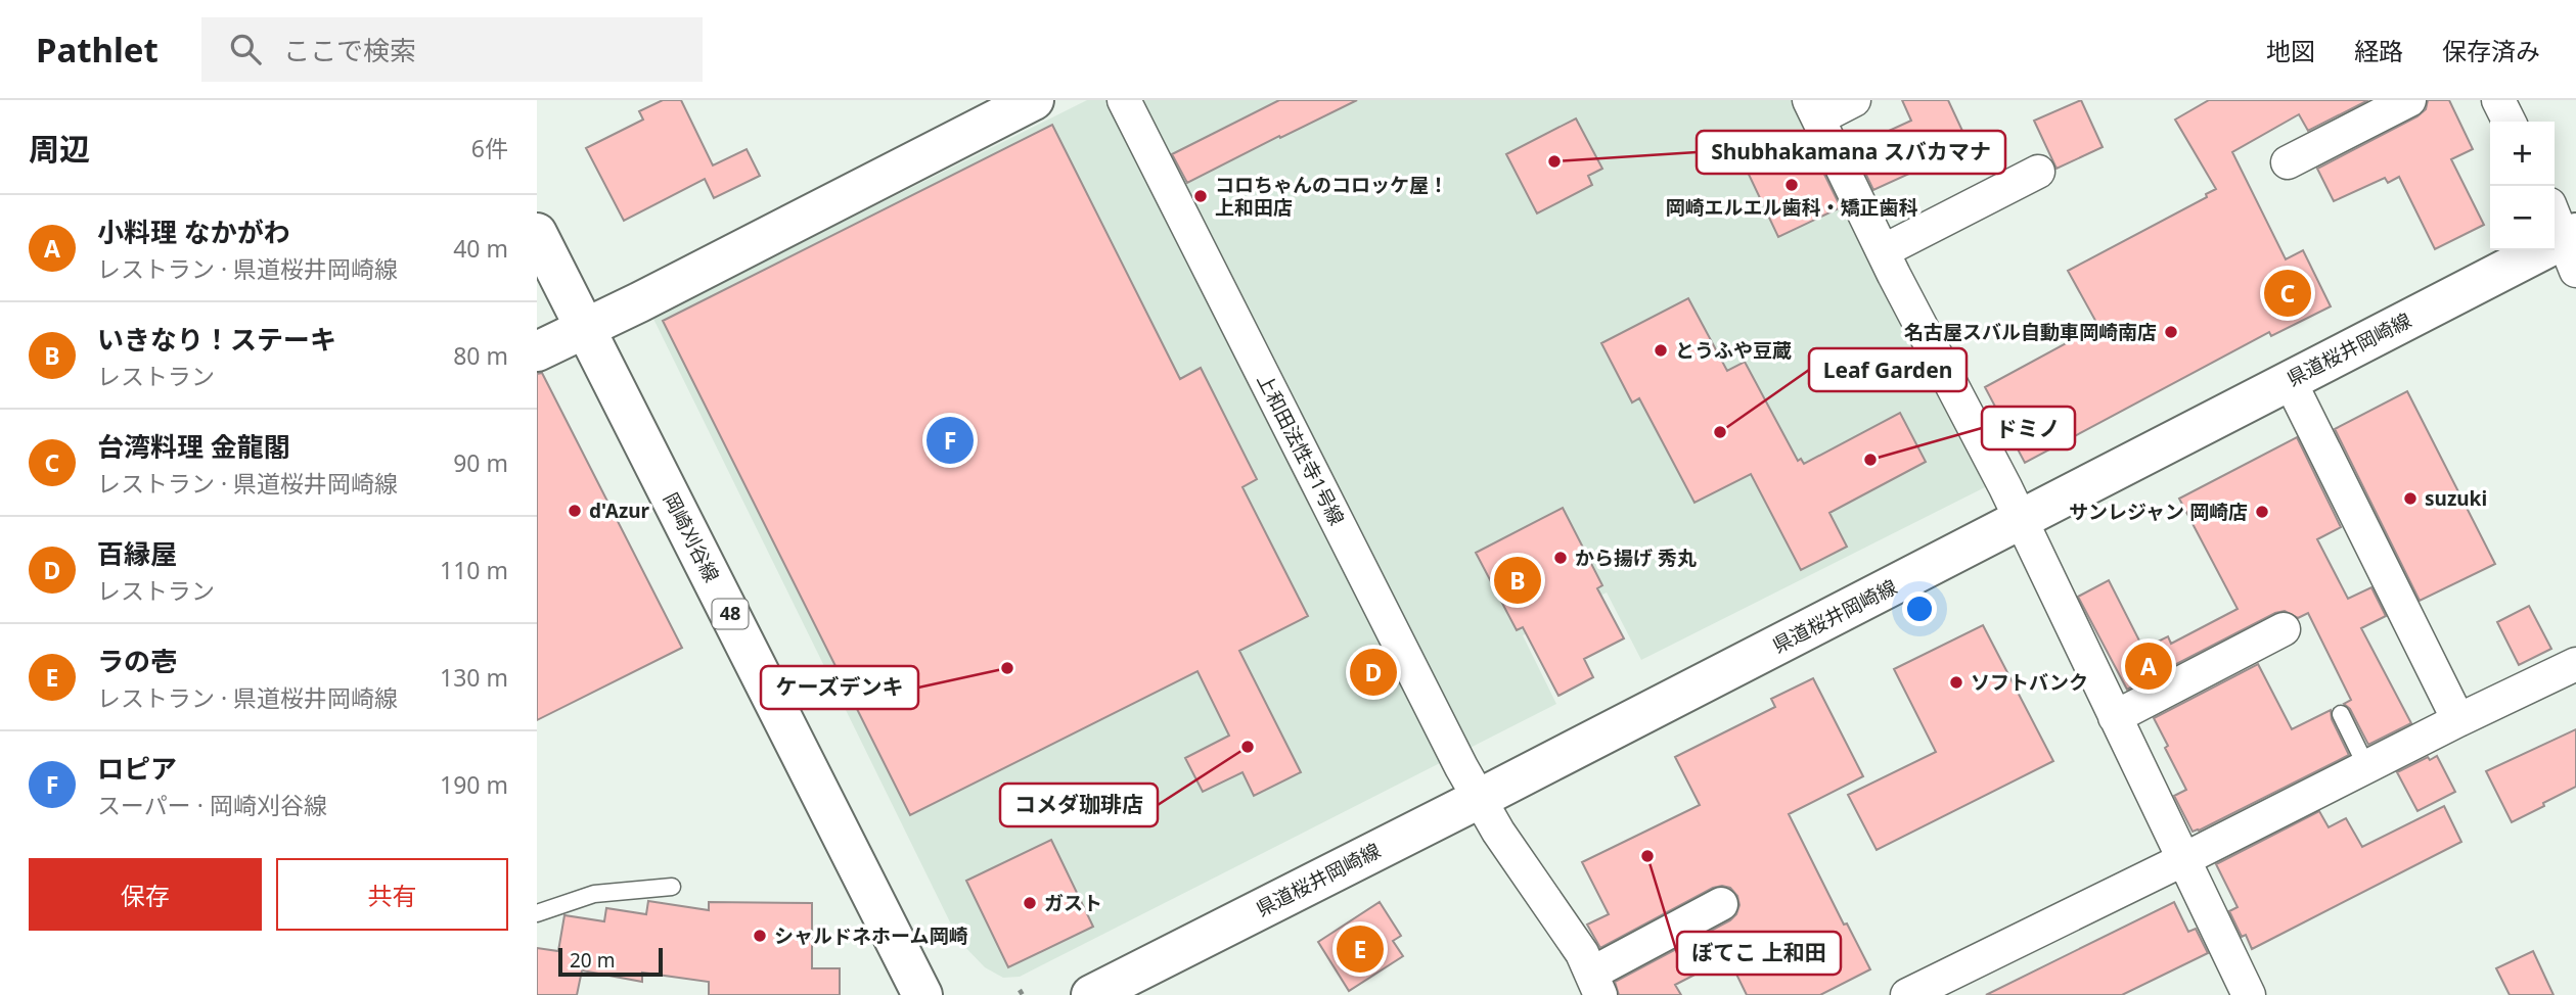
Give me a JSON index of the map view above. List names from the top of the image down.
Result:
{
  "streets": {
    "main road": ["県道桜井岡崎線", "岡崎刈谷線", "48"],
    "street": ["上和田法性寺1号線"]
  },
  "crossings": [
    ["県道桜井岡崎線", "上和田法性寺1号線"]
  ],
  "places": [
    "Shubhakamana スバカマナ",
    "岡崎エルエル歯科・矯正歯科",
    "コロちゃんのコロッケ屋！ 上和田店",
    "名古屋スバル自動車岡崎南店",
    "とうふや豆蔵",
    "Leaf Garden",
    "ドミノ",
    "suzuki",
    "d'Azur",
    "サンレジャン 岡崎店",
    "から揚げ 秀丸",
    "ケーズデンキ",
    "ソフトバンク",
    "コメダ珈琲店",
    "ぼてこ 上和田",
    "ガスト",
    "シャルドネホーム岡崎"
  ],
  "scale_bar": "20 m",
  "page": {
    "header": "Pathlet",
    "search": "ここで検索",
    "nav": ["地図", "経路", "保存済み"],
    "heading": ["周辺", "6件"],
    "map_buttons": ["+", "−"],
    "list": [
      {
        "mark": "A",
        "name": "小料理 なかがわ",
        "note": "レストラン · 県道桜井岡崎線",
        "value": "40 m"
      },
      {
        "mark": "B",
        "name": "いきなり！ステーキ",
        "note": "レストラン",
        "value": "80 m"
      },
      {
        "mark": "C",
        "name": "台湾料理 金龍閣",
        "note": "レストラン · 県道桜井岡崎線",
        "value": "90 m"
      },
      {
        "mark": "D",
        "name": "百縁屋",
        "note": "レストラン",
        "value": "110 m"
      },
      {
        "mark": "E",
        "name": "ラの壱",
        "note": "レストラン · 県道桜井岡崎線",
        "value": "130 m"
      },
      {
        "mark": "F",
        "name": "ロピア",
        "note": "スーパー · 岡崎刈谷線",
        "value": "190 m"
      }
    ],
    "pins": [
      "C",
      "F",
      "B",
      "A",
      "D",
      "E"
    ],
    "buttons": ["保存", "共有"],
    "scale": "20 m"
  }
}
